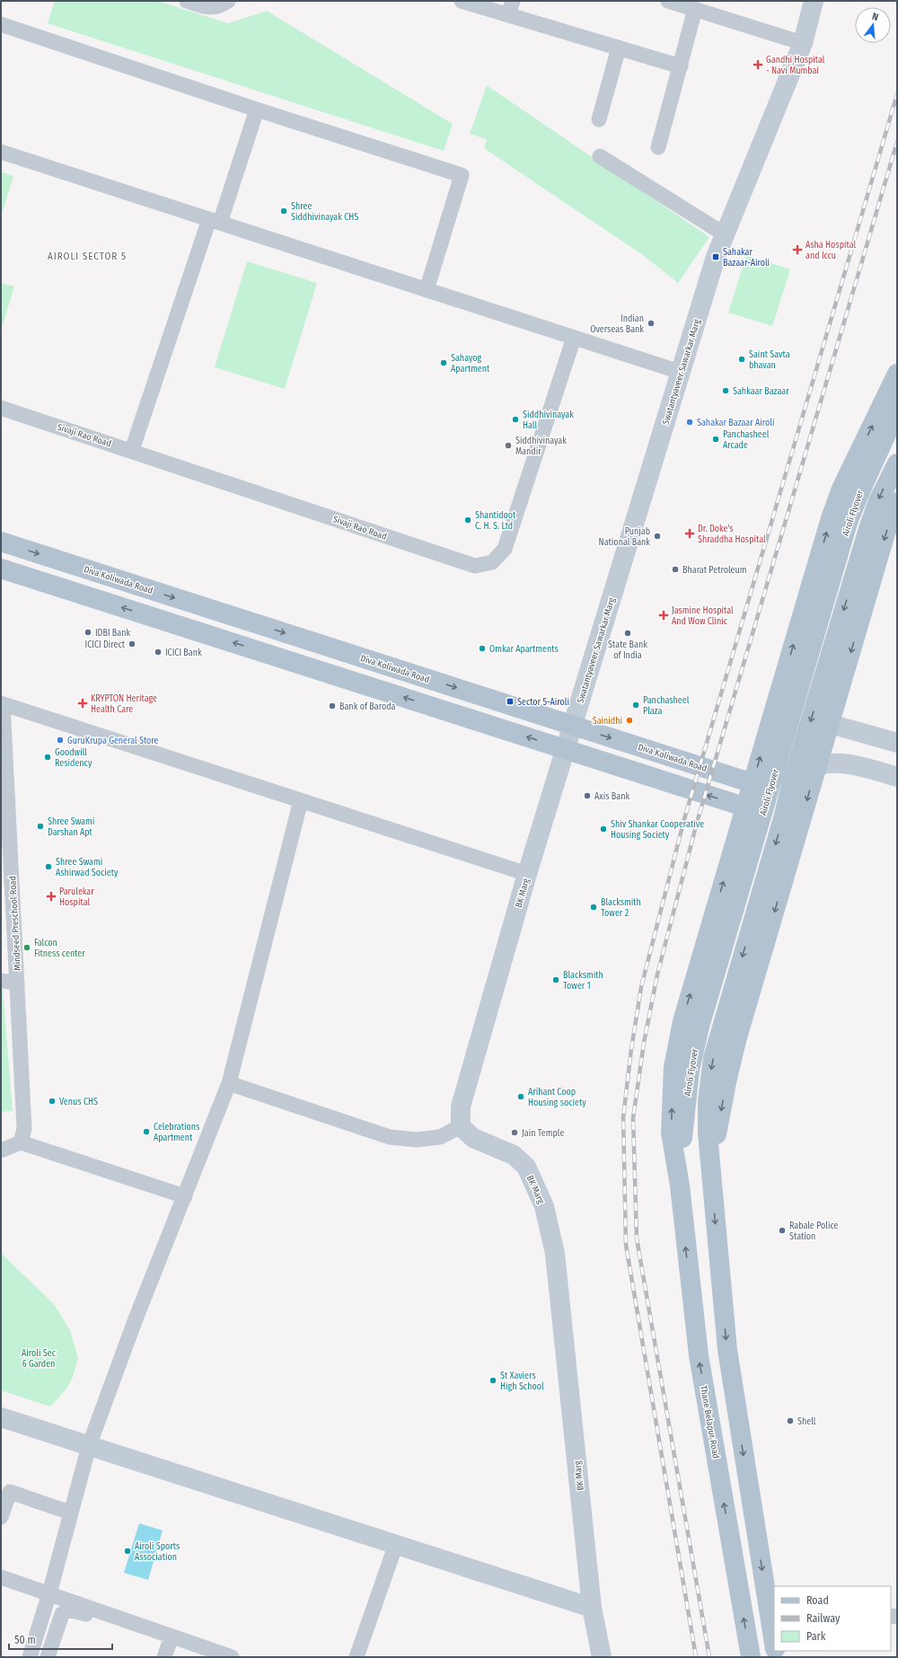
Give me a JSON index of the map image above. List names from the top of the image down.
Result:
{
  "streets": {
    "main road": ["Airoli Flyover", "Diva Koliwada Road", "Thane Belapur Road"],
    "street": [
      "Swatantyaveer Sawarkar Marg",
      "Sivaji Rao Road",
      "BK Marg",
      "Mindseed Preschool Road"
    ]
  },
  "crossings": [
    ["Swatantyaveer Sawarkar Marg", "Diva Koliwada Road"],
    ["Swatantyaveer Sawarkar Marg", "BK Marg"],
    ["Airoli Flyover", "Thane Belapur Road"]
  ],
  "districts": ["AIROLI SECTOR 5"],
  "parks": ["Airoli Sec 6 Garden"],
  "places": {
    "health": [
      "Gandhi Hospital - Navi Mumbai",
      "Asha Hospital and Iccu",
      "Dr. Doke's Shraddha Hospital",
      "Jasmine Hospital And Wow Clinic",
      "KRYPTON Heritage Health Care",
      "Parulekar Hospital"
    ],
    "other": [
      "Shree Siddhivinayak CHS",
      "Indian Overseas Bank",
      "Saint Savta bhavan",
      "Sahayog Apartment",
      "Sahkaar Bazaar",
      "Siddhivinayak Hall",
      "Sahakar Bazaar Airoli",
      "Panchasheel Arcade",
      "Siddhivinayak Mandir",
      "Shantidoot C. H. S. Ltd",
      "Punjab National Bank",
      "Bharat Petroleum",
      "IDBI Bank",
      "State Bank of India",
      "ICICI Direct",
      "Omkar Apartments",
      "ICICI Bank",
      "Panchasheel Plaza",
      "Bank of Baroda",
      "Sainidhi",
      "GuruKrupa General Store",
      "Goodwill Residency",
      "Axis Bank",
      "Shree Swami Darshan Apt",
      "Shiv Shankar Cooperative Housing Society",
      "Shree Swami Ashirwad Society",
      "Blacksmith Tower 2",
      "Falcon Fitness center",
      "Blacksmith Tower 1",
      "Arihant Coop Housing society",
      "Venus CHS",
      "Celebrations Apartment",
      "Jain Temple",
      "Rabale Police Station",
      "St Xaviers High School",
      "Shell",
      "Airoli Sports Association"
    ],
    "transit": ["Sahakar Bazaar-Airoli", "Sector 5-Airoli"]
  },
  "legend": ["Road", "Railway", "Park"],
  "scale_bar": "50 m",
  "north": "top"
}
